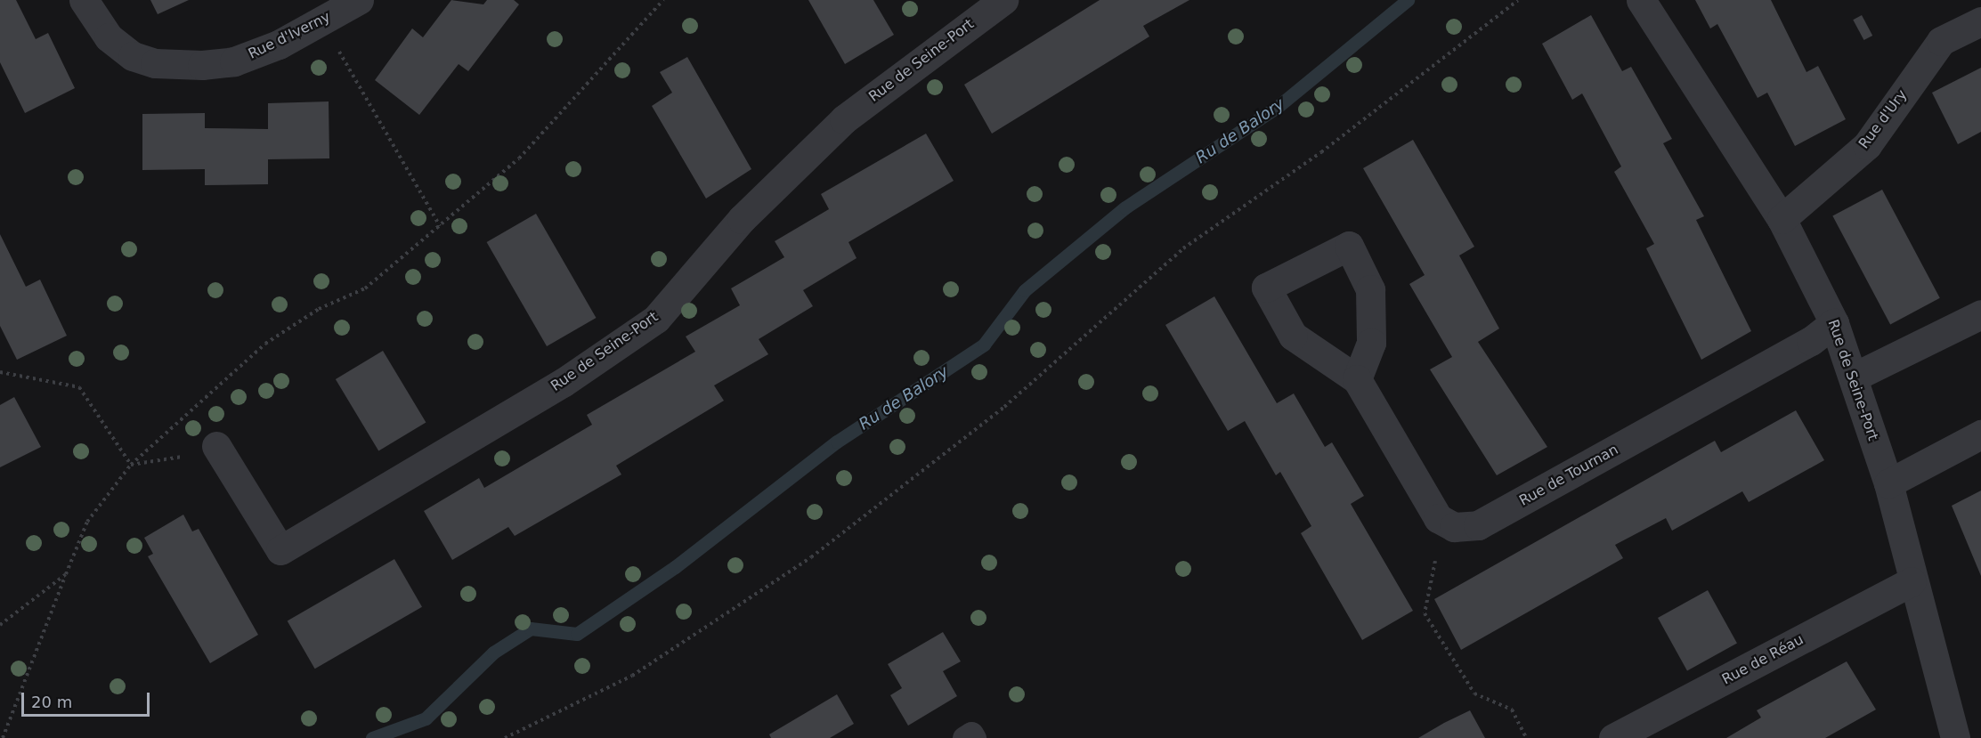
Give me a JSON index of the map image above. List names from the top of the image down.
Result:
{
  "streets": {
    "street": [
      "Rue d'Iverny",
      "Rue de Seine-Port",
      "Rue d'Ury",
      "Rue de Tournan",
      "Rue de Réau"
    ]
  },
  "crossings": [
    ["Rue de Seine-Port", "Rue d'Ury"],
    ["Rue de Seine-Port", "Rue de Tournan"],
    ["Rue de Seine-Port", "Rue de Réau"]
  ],
  "water": ["Ru de Balory"],
  "scale_bar": "20 m"
}
